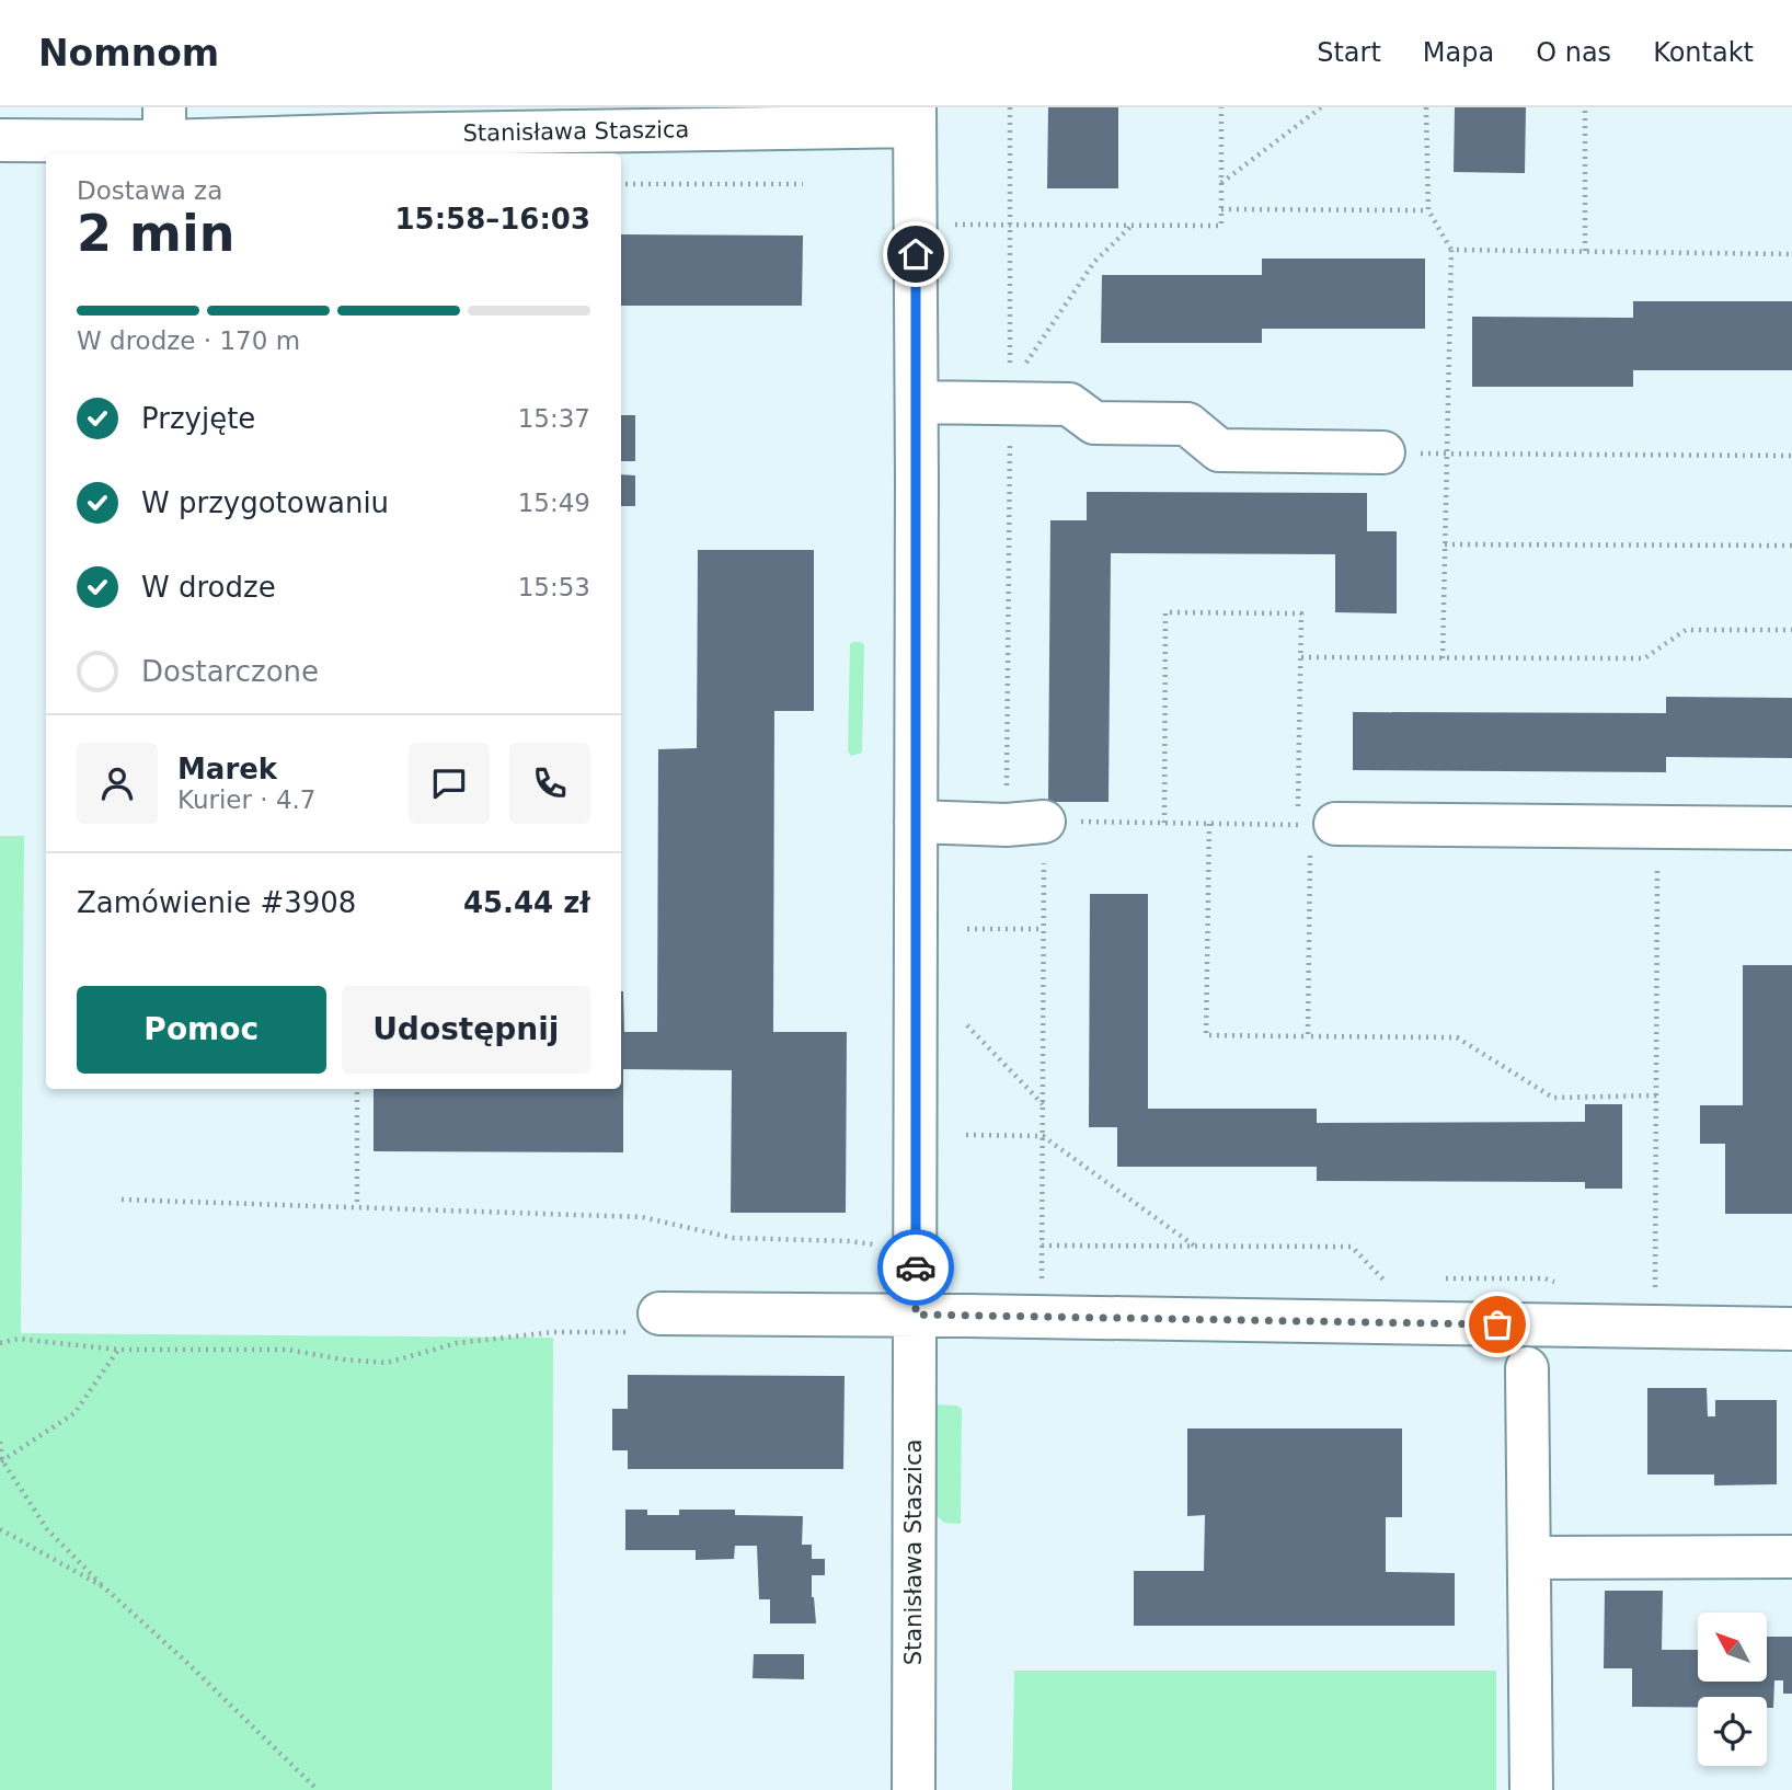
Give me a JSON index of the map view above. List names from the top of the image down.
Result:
{
  "streets": {
    "street": ["Stanisława Staszica"]
  },
  "north": "top left",
  "page": {
    "header": "Nomnom",
    "nav": [
      "Start",
      "Mapa",
      "O nas",
      "Kontakt"
    ],
    "heading": ["2 min", "Dostawa za", "15:58–16:03"],
    "panel": [
      "Marek",
      "Kurier · 4.7",
      "Zamówienie #3908",
      "45.44 zł"
    ],
    "bar": "W drodze · 170 m",
    "list": [
      ["Przyjęte", "15:37"],
      ["W przygotowaniu", "15:49"],
      ["W drodze", "15:53"],
      "Dostarczone"
    ],
    "buttons": ["Pomoc", "Udostępnij"]
  }
}
